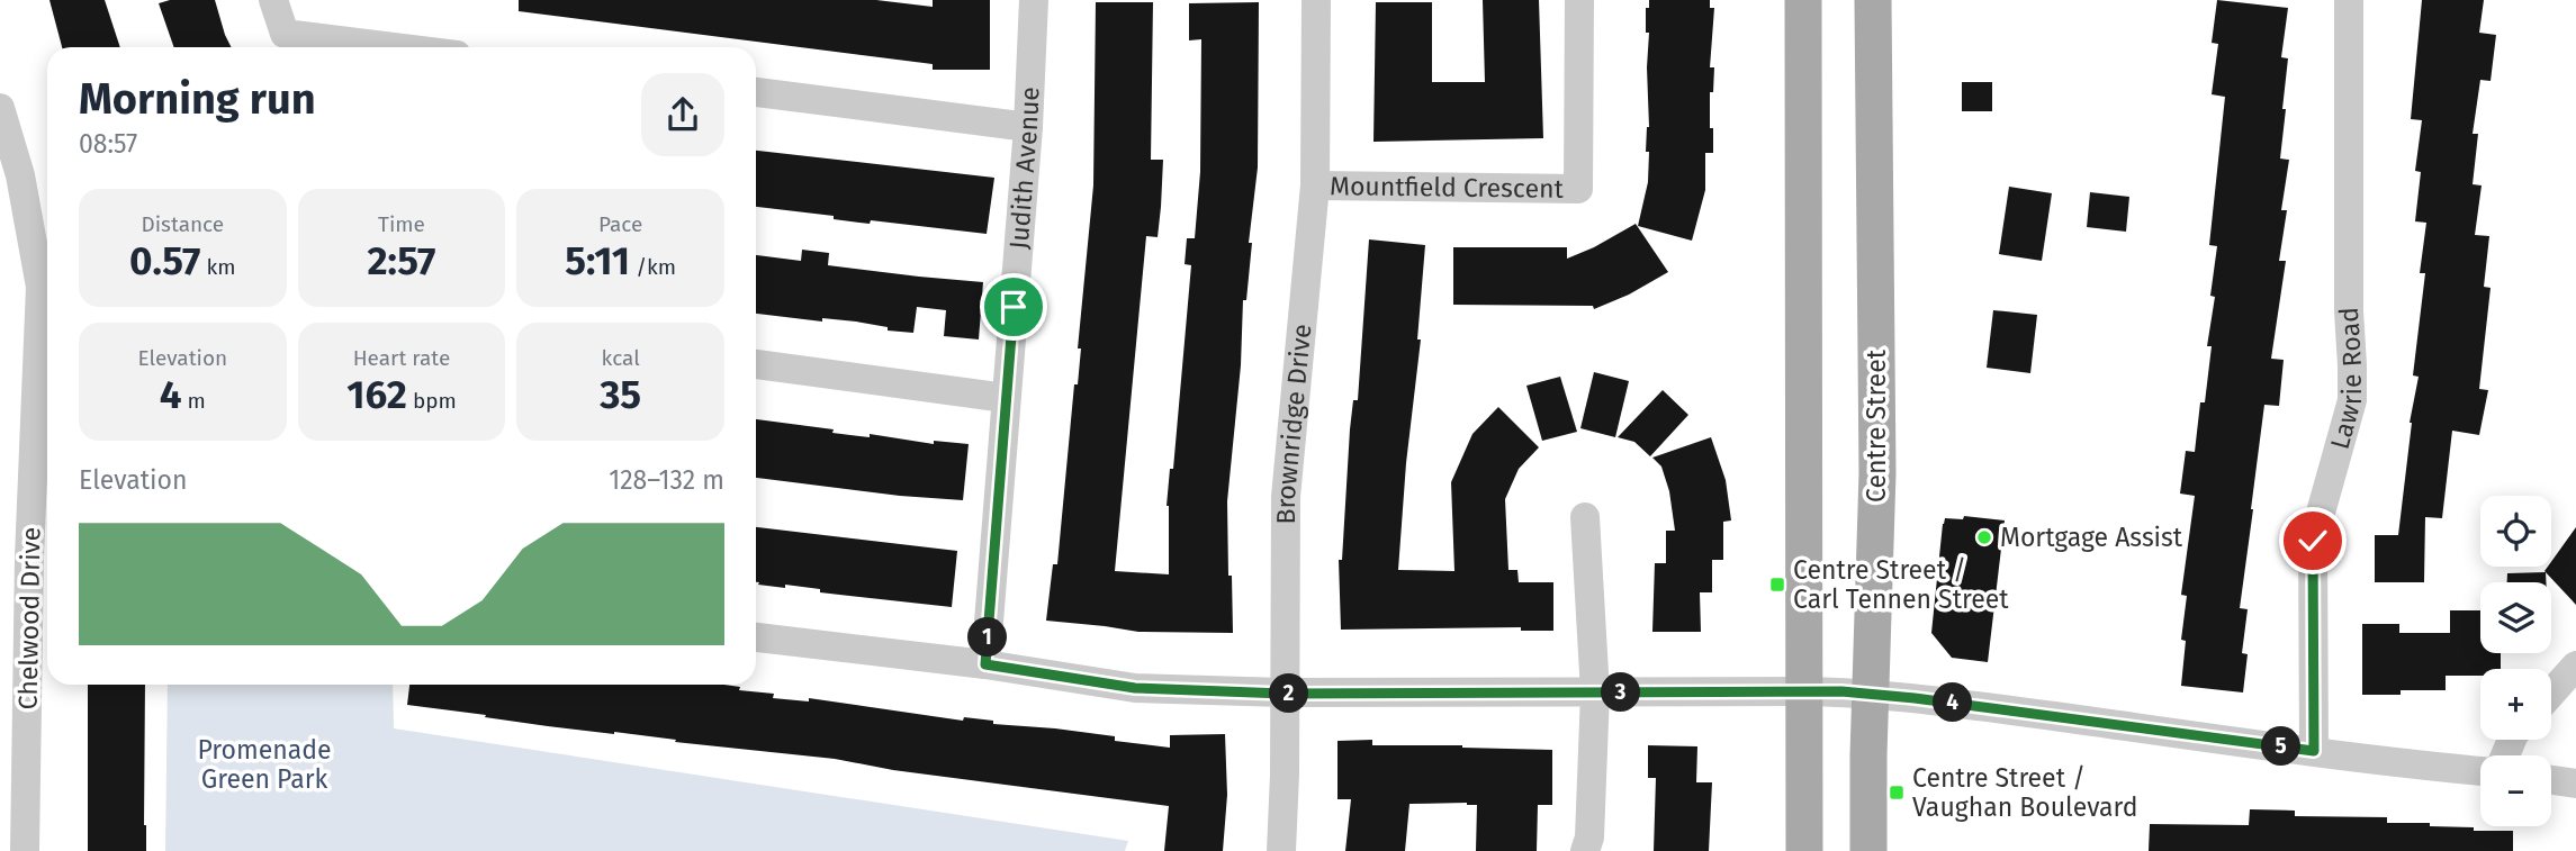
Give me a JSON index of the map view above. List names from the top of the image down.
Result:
{
  "streets": {
    "main road": ["Centre Street"],
    "street": [
      "Judith Avenue",
      "Mountfield Crescent",
      "Lawrie Road",
      "Brownridge Drive",
      "Chelwood Drive"
    ]
  },
  "crossings": [
    ["Mountfield Crescent", "Brownridge Drive"]
  ],
  "parks": ["Promenade Green Park"],
  "places": {
    "other": ["Mortgage Assist"],
    "transit": ["Centre Street / Carl Tennen Street", "Centre Street / Vaughan Boulevard"]
  },
  "page": {
    "heading": ["Morning run", "08:57"],
    "stats": [
      ["Distance", "0.57 km"],
      ["Time", "2:57"],
      ["Pace", "5:11 /km"],
      ["Elevation", "4 m"],
      ["Heart rate", "162 bpm"],
      ["kcal", "35"]
    ],
    "chart": ["Elevation", "128–132 m"],
    "map_buttons": ["+", "−"],
    "pins": [
      "1",
      "3",
      "2",
      "4",
      "5"
    ]
  }
}
